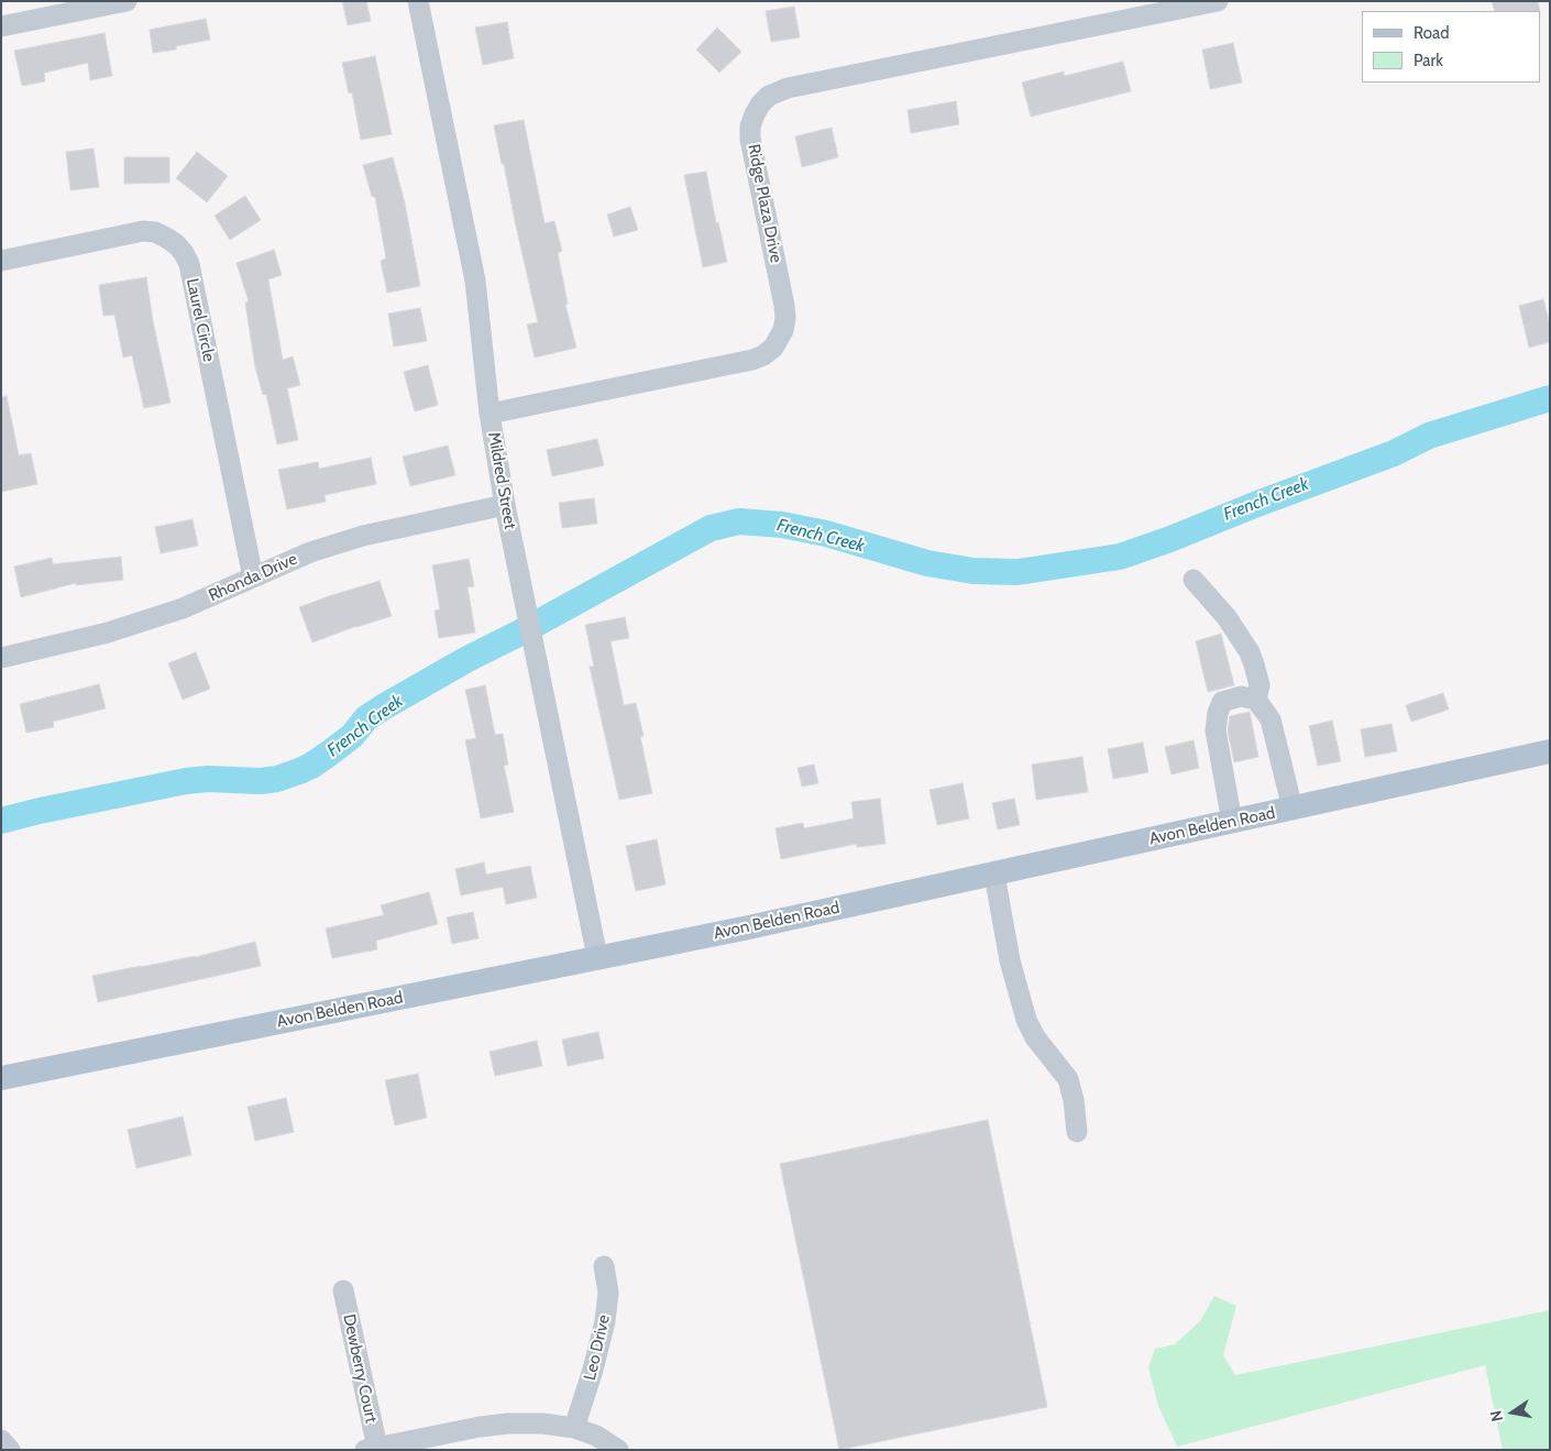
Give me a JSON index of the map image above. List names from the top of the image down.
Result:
{
  "streets": {
    "main road": ["Avon Belden Road"],
    "street": [
      "Ridge Plaza Drive",
      "Laurel Circle",
      "Mildred Street",
      "Rhonda Drive",
      "Leo Drive",
      "Dewberry Court"
    ]
  },
  "crossings": [
    ["Ridge Plaza Drive", "Mildred Street"],
    ["Laurel Circle", "Rhonda Drive"],
    ["Mildred Street", "Rhonda Drive"],
    ["Mildred Street", "Avon Belden Road"]
  ],
  "water": ["French Creek"],
  "legend": ["Road", "Park"],
  "north": "left"
}
